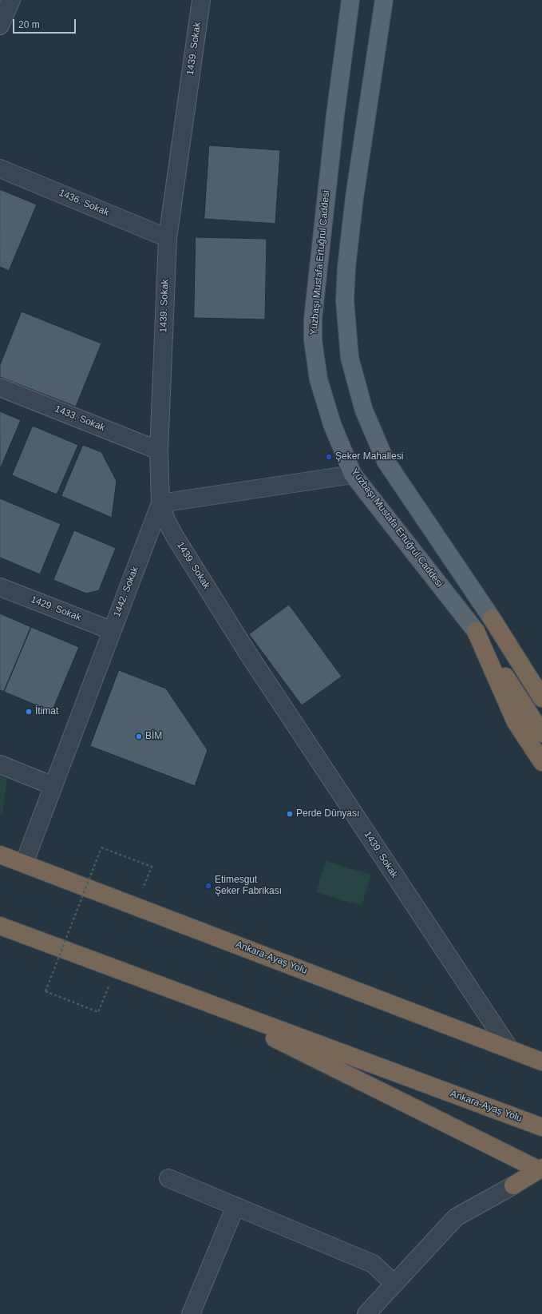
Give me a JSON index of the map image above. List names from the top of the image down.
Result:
{
  "streets": {
    "highway": ["Ankara-Ayaş Yolu"],
    "main road": ["Yüzbaşı Mustafa Ertuğrul Caddesi"],
    "street": [
      "1439. Sokak",
      "1436. Sokak",
      "1433. Sokak",
      "1442. Sokak",
      "1429. Sokak"
    ]
  },
  "crossings": [
    ["1439. Sokak", "1436. Sokak"],
    ["1439. Sokak", "1433. Sokak"],
    ["1439. Sokak", "1442. Sokak"],
    ["1439. Sokak", "Ankara-Ayaş Yolu"],
    ["1442. Sokak", "1429. Sokak"],
    ["1442. Sokak", "Ankara-Ayaş Yolu"]
  ],
  "places": [
    "Şeker Mahallesi",
    "İtimat",
    "BİM",
    "Perde Dünyası",
    "Etimesgut Şeker Fabrikası"
  ],
  "scale_bar": "20 m"
}
